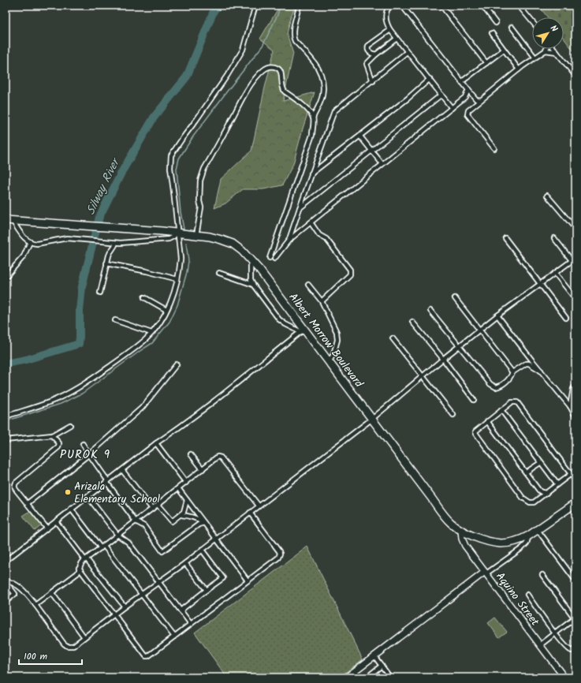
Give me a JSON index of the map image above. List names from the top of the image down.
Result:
{
  "streets": {
    "highway": ["Albert Morrow Boulevard"],
    "main road": ["Aquino Street"]
  },
  "crossings": [
    ["Albert Morrow Boulevard", "Aquino Street"]
  ],
  "districts": ["PUROK 9"],
  "water": ["Silway River"],
  "places": ["Arizala Elementary School"],
  "scale_bar": "100 m",
  "north": "top right"
}
